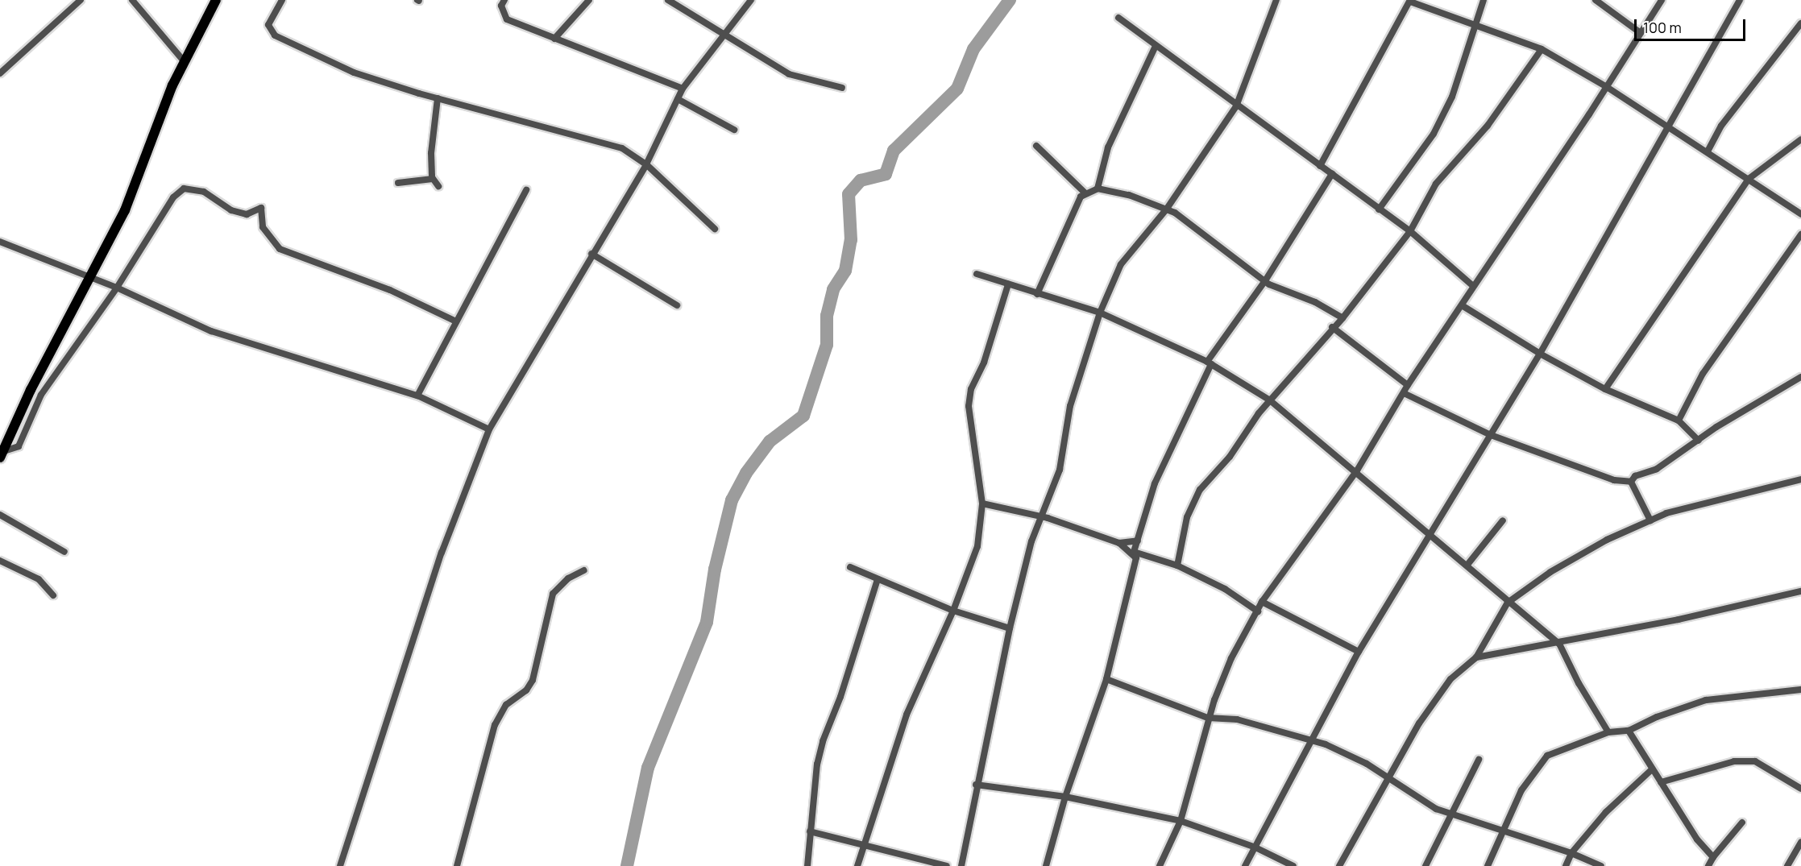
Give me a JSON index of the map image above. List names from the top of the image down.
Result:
{
  "scale_bar": "100 m"
}
